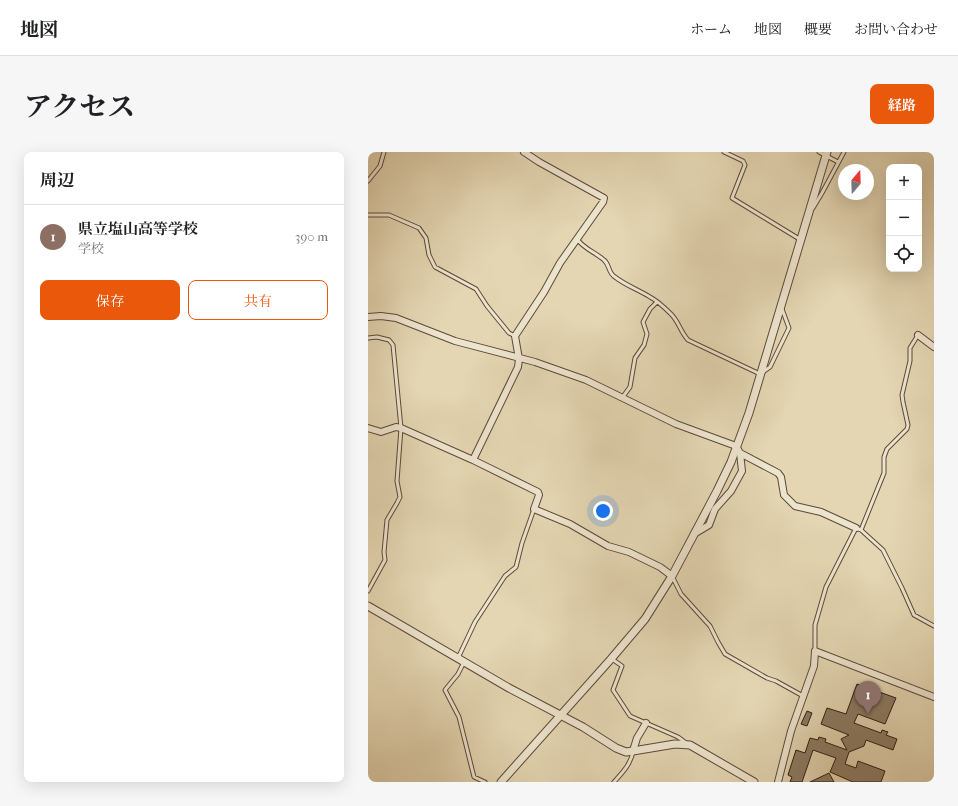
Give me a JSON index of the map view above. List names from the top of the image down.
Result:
{
  "north": "top",
  "page": {
    "header": "地図",
    "nav": [
      "ホーム",
      "地図",
      "概要",
      "お問い合わせ"
    ],
    "title": "アクセス",
    "buttons": [
      "経路",
      ["保存", "共有"]
    ],
    "heading": "周辺",
    "map_buttons": ["+", "−"],
    "list": [
      {
        "mark": "1",
        "name": "県立塩山高等学校",
        "note": "学校",
        "value": "390 m"
      }
    ],
    "pins": "1"
  }
}
